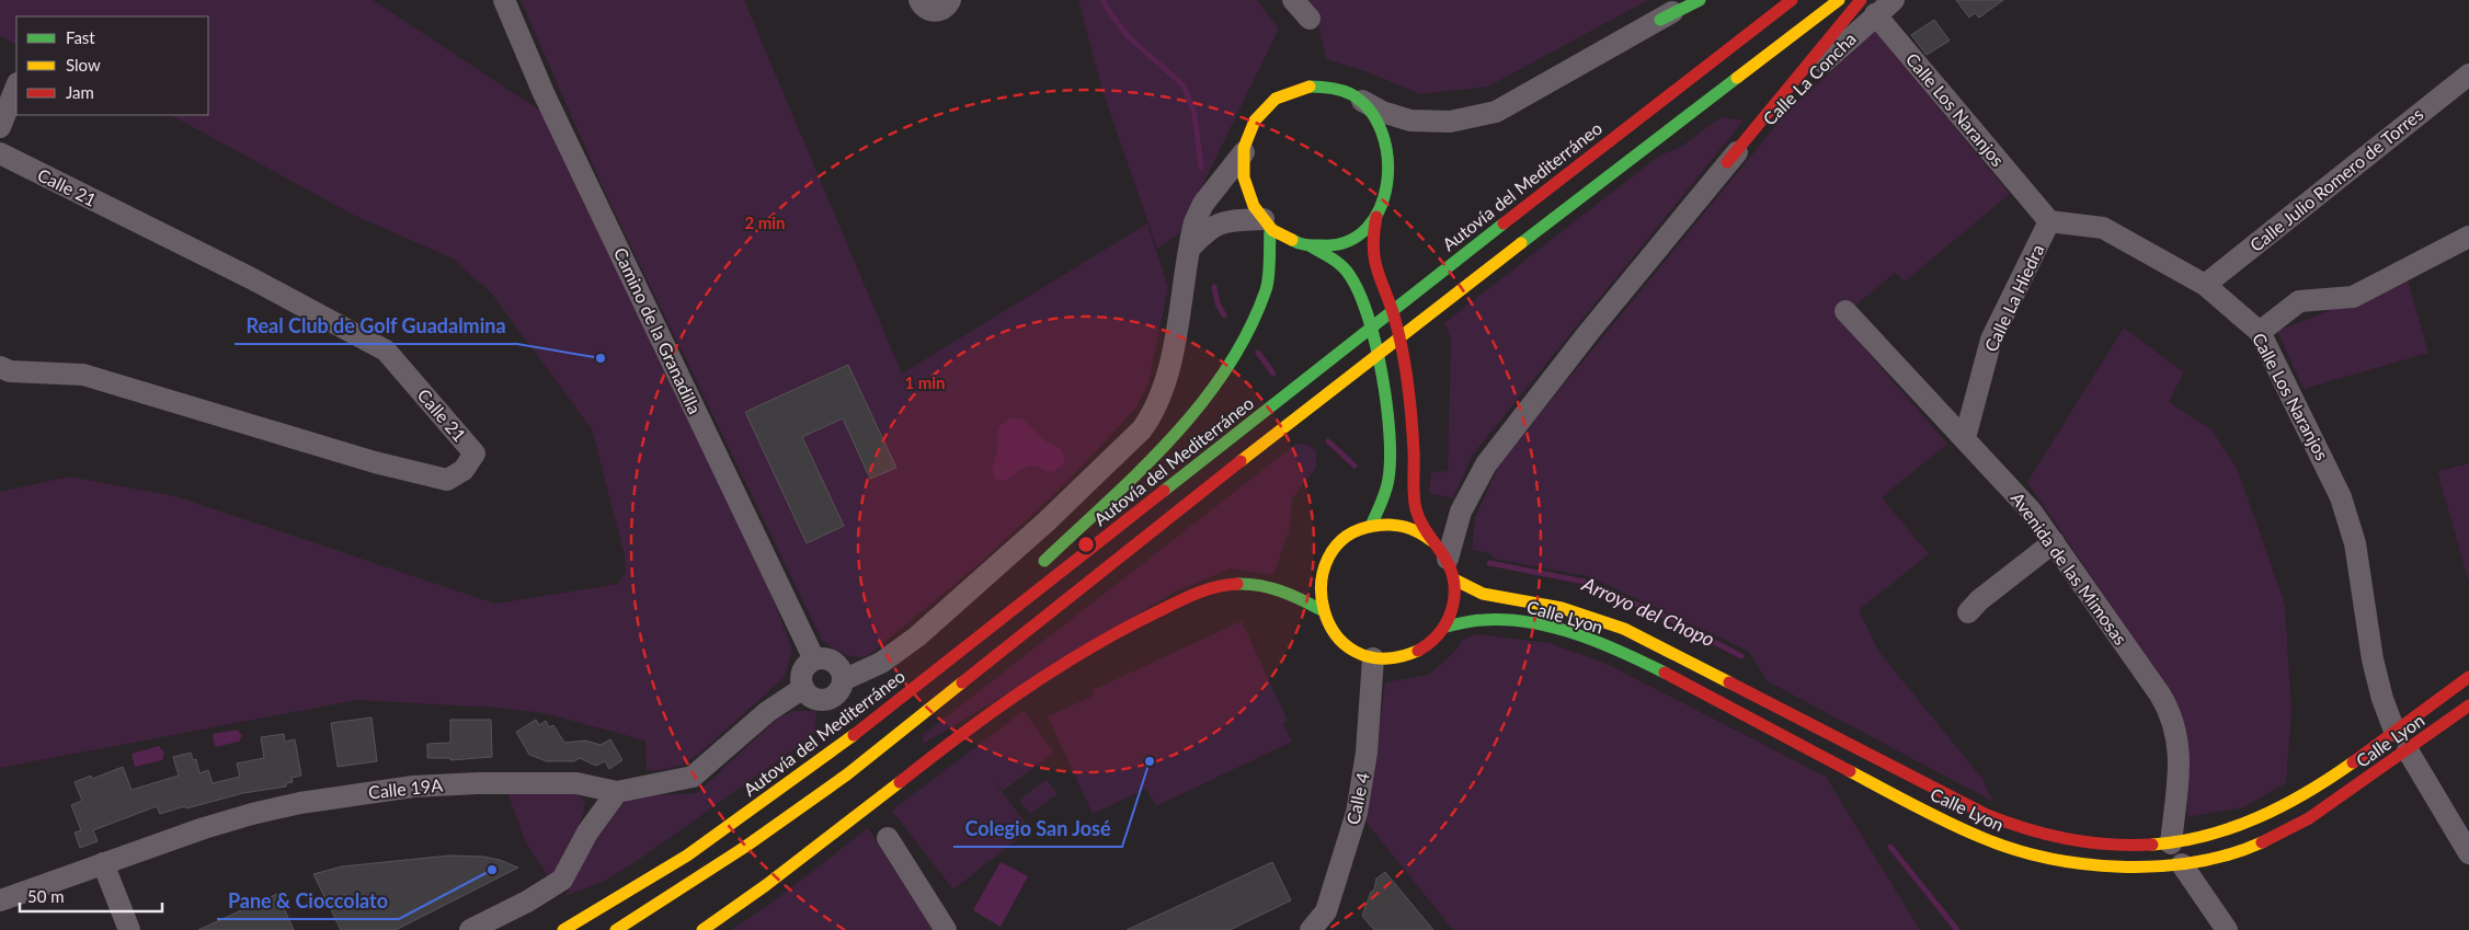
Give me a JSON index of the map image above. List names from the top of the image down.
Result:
{
  "streets": {
    "main road": ["Autovía del Mediterráneo", "Calle Lyon"],
    "street": [
      "Calle La Concha",
      "Calle Los Naranjos",
      "Calle Julio Romero de Torres",
      "Calle 21",
      "Calle La Hiedra",
      "Camino de la Granadilla",
      "Avenida de las Mimosas",
      "Calle 19A",
      "Calle 4"
    ]
  },
  "crossings": [
    ["Calle La Concha", "Calle Los Naranjos"],
    ["Calle La Concha", "Calle Lyon"],
    ["Calle La Concha", "Calle 4"],
    ["Calle Los Naranjos", "Calle Julio Romero de Torres"],
    ["Calle Los Naranjos", "Calle La Hiedra"],
    ["Calle Los Naranjos", "Calle Lyon"],
    ["Calle La Hiedra", "Avenida de las Mimosas"],
    ["Avenida de las Mimosas", "Calle Lyon"],
    ["Calle Lyon", "Calle 4"]
  ],
  "water": ["Arroyo del Chopo"],
  "places": ["Real Club de Golf Guadalmina", "Colegio San José", "Pane & Cioccolato"],
  "legend": ["Fast", "Slow", "Jam"],
  "scale_bar": "50 m",
  "rings": ["2 min", "1 min"]
}
